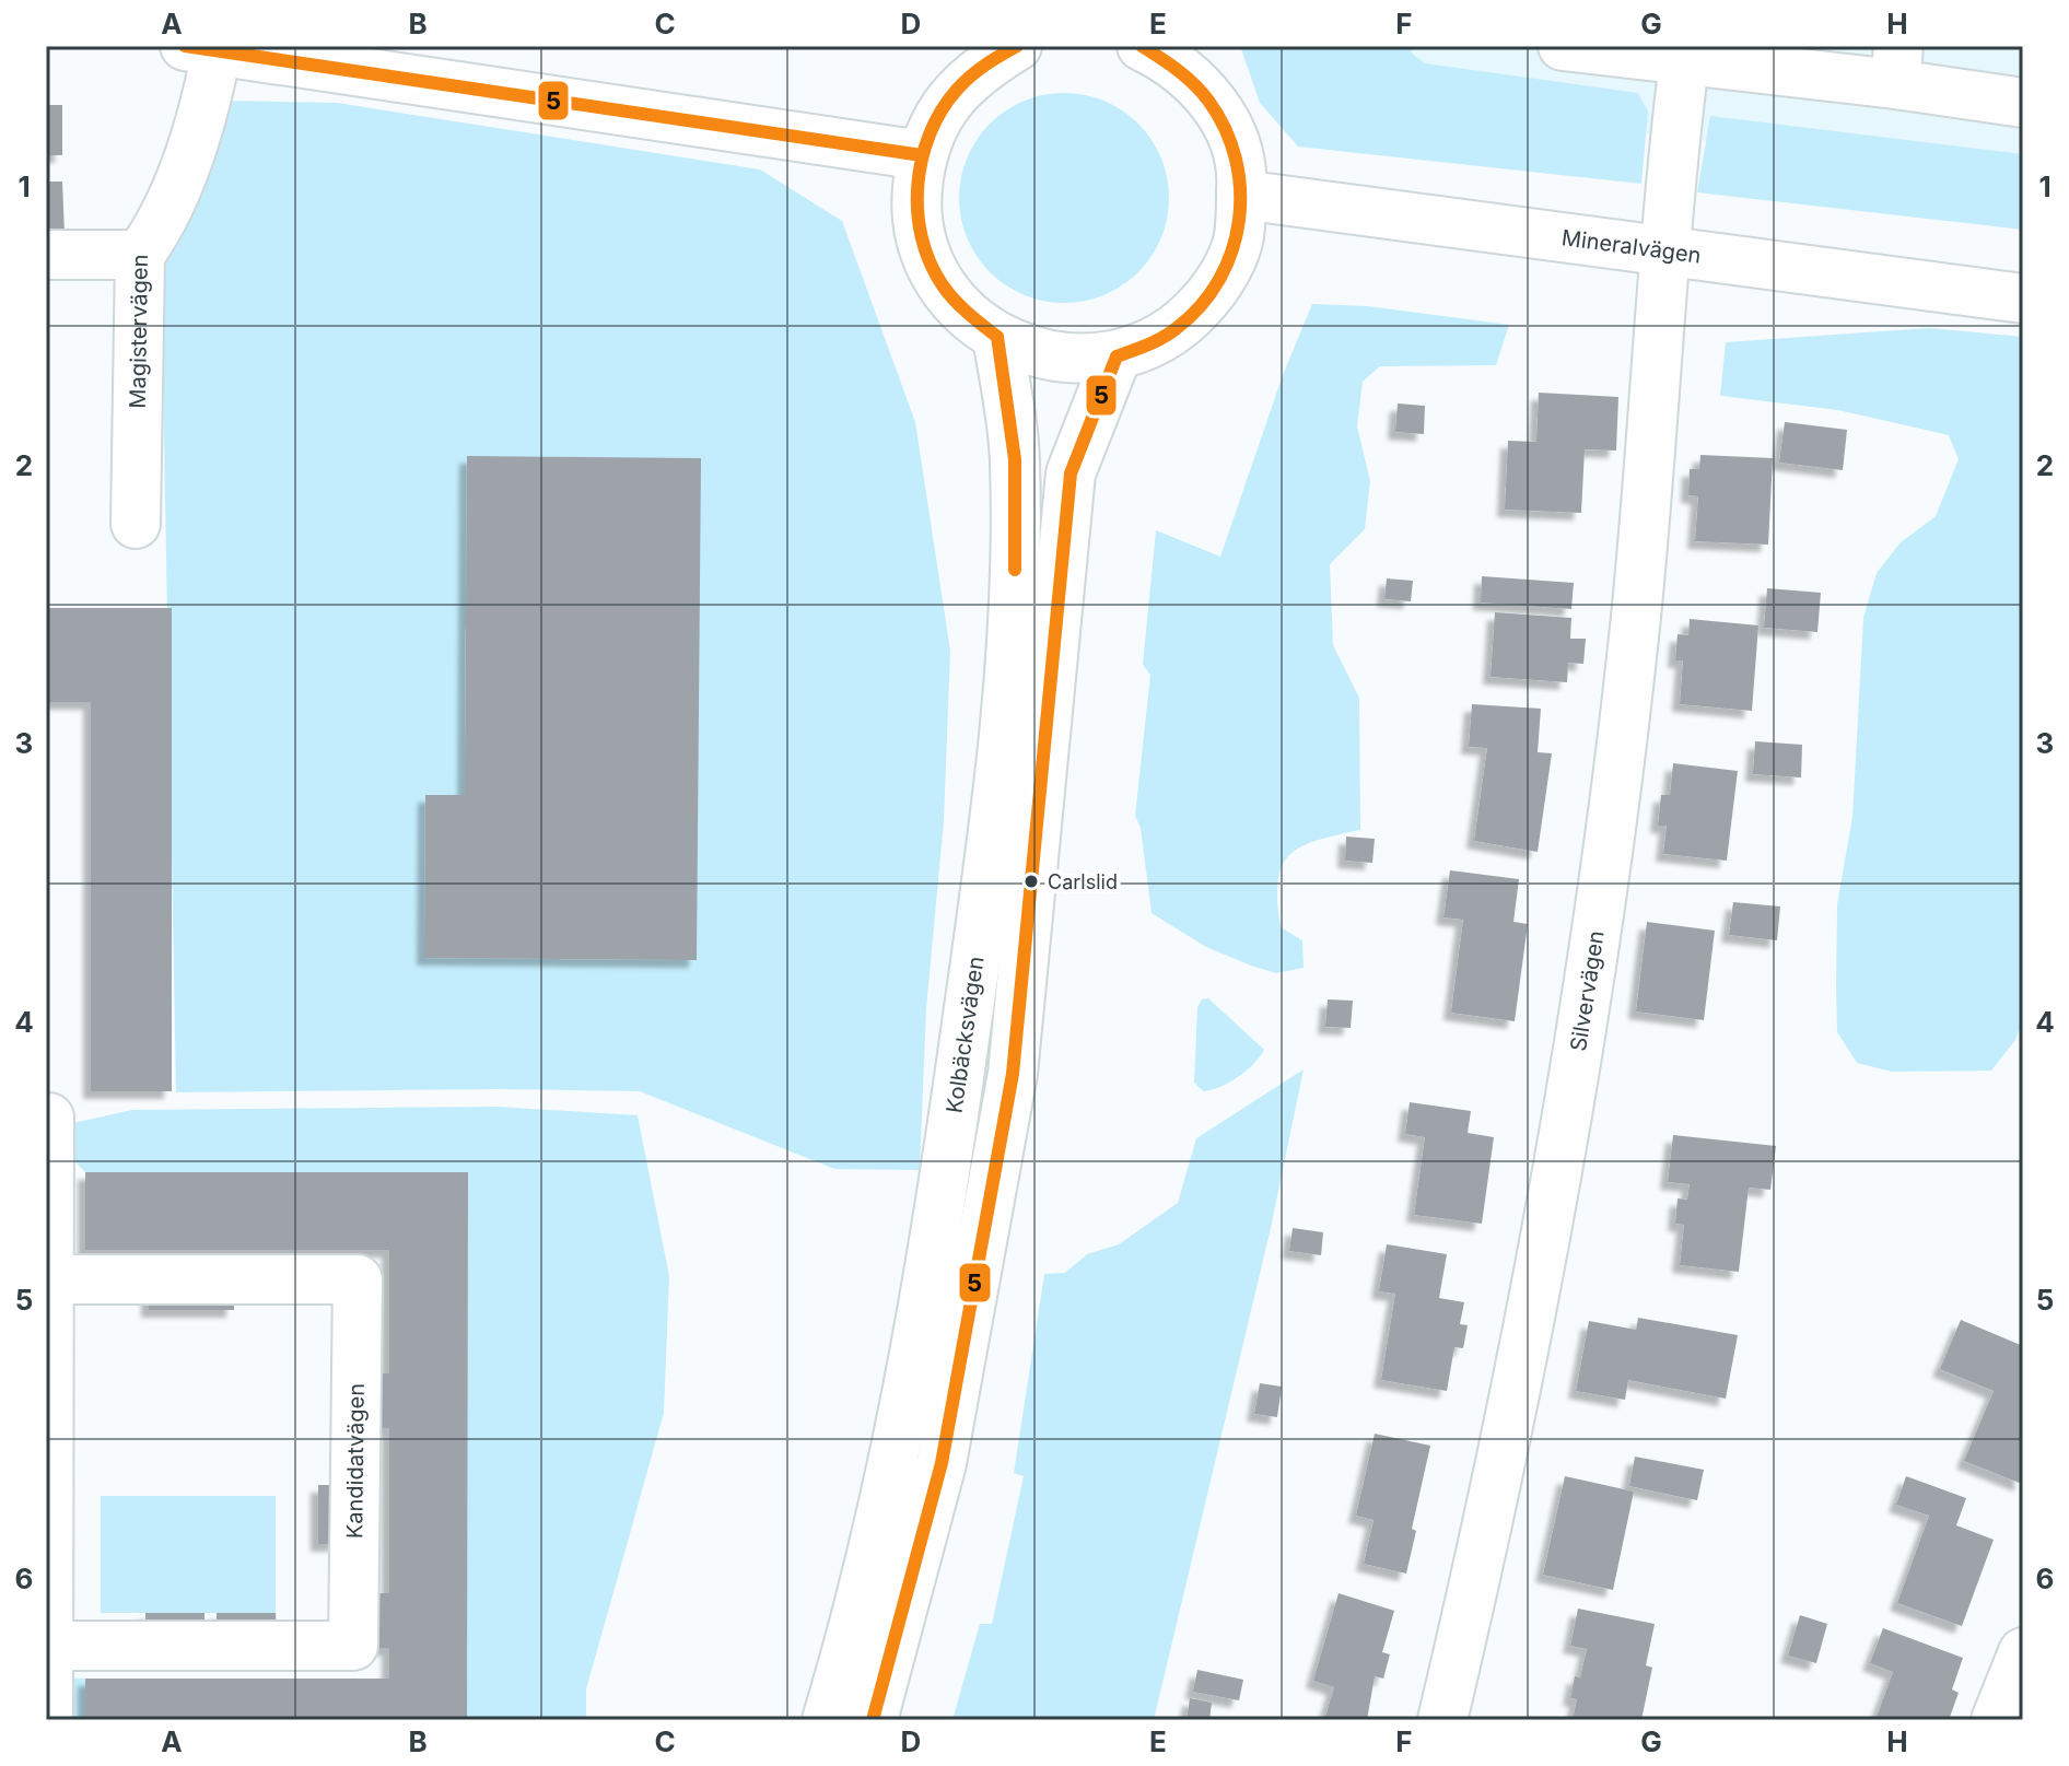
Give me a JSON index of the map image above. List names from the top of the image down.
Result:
{
  "streets": {
    "main road": [
      "Mineralvägen",
      "Magistervägen",
      "Silvervägen",
      "Kolbäcksvägen",
      "Kandidatvägen"
    ]
  },
  "crossings": [
    ["Mineralvägen", "Silvervägen"]
  ],
  "places": ["Carlslid"],
  "lines": ["transit line 5"],
  "grid": {
    "columns": [
      "A",
      "B",
      "C",
      "D",
      "E",
      "F",
      "G",
      "H"
    ],
    "rows": [
      "1",
      "2",
      "3",
      "4",
      "5",
      "6"
    ]
  }
}
